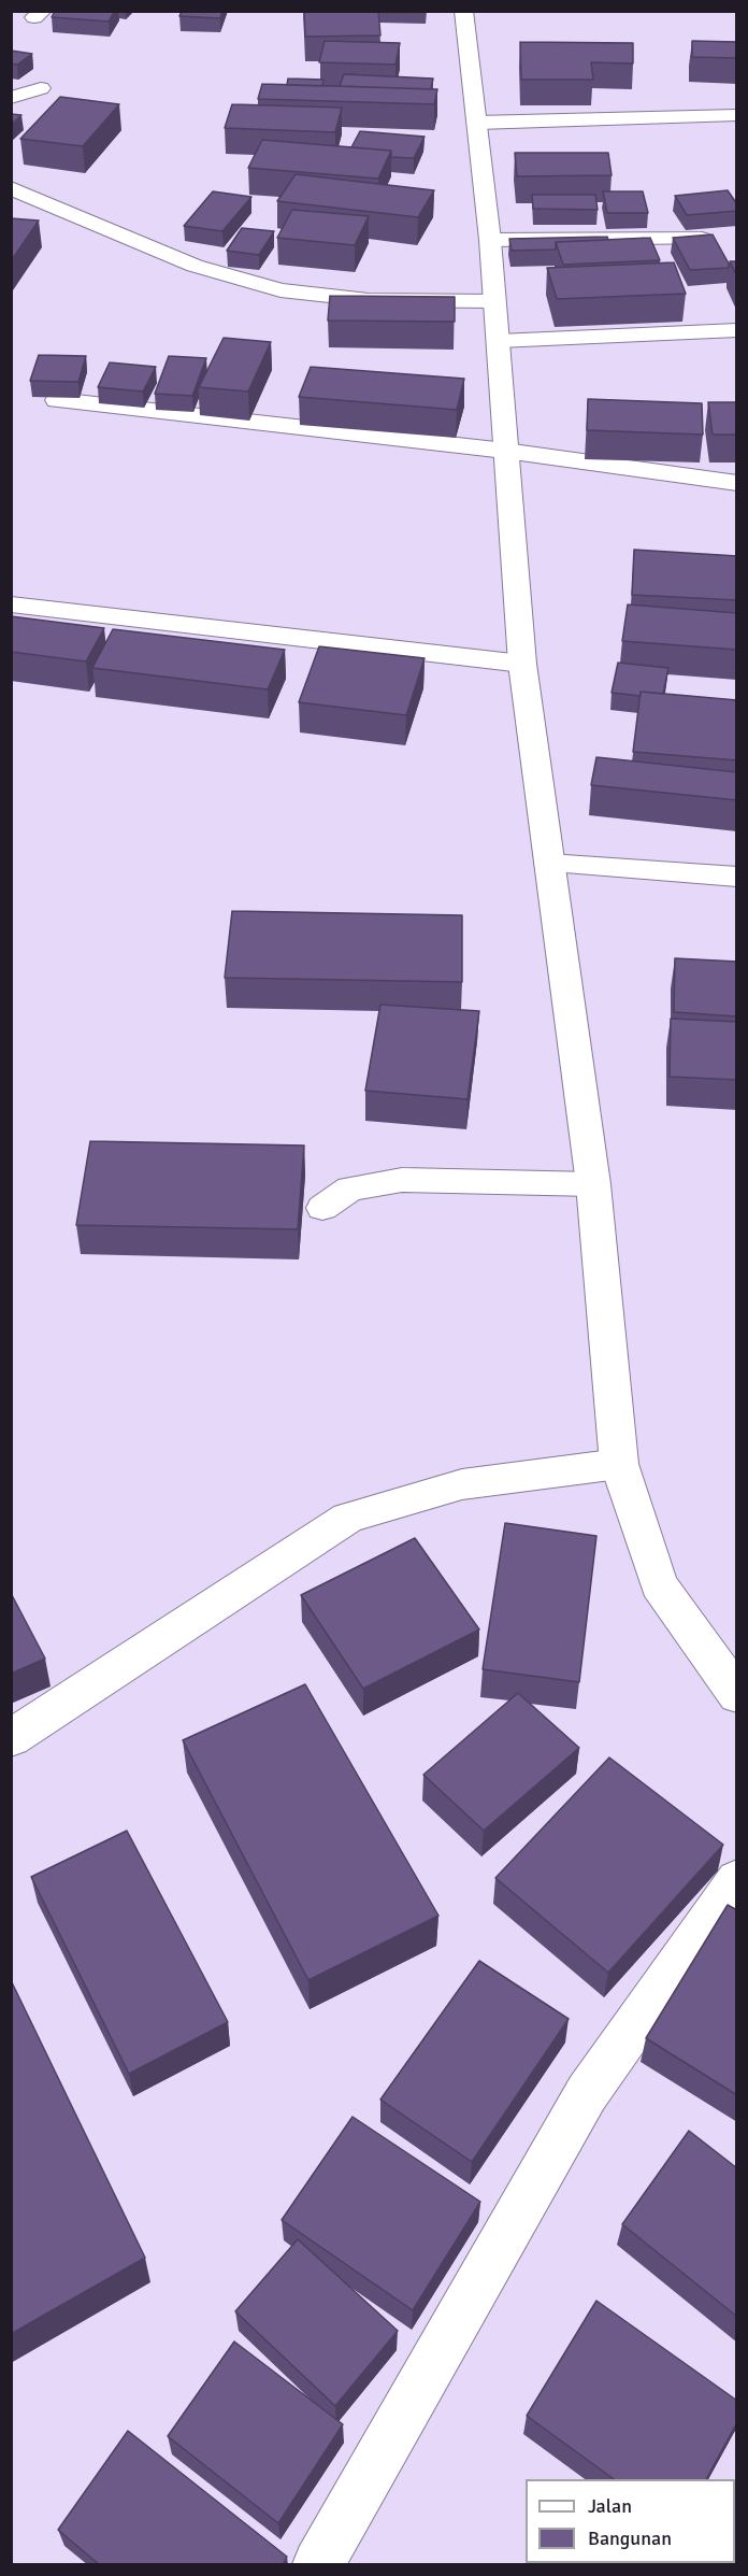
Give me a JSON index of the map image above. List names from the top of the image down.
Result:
{
  "legend": ["Jalan", "Bangunan"]
}
